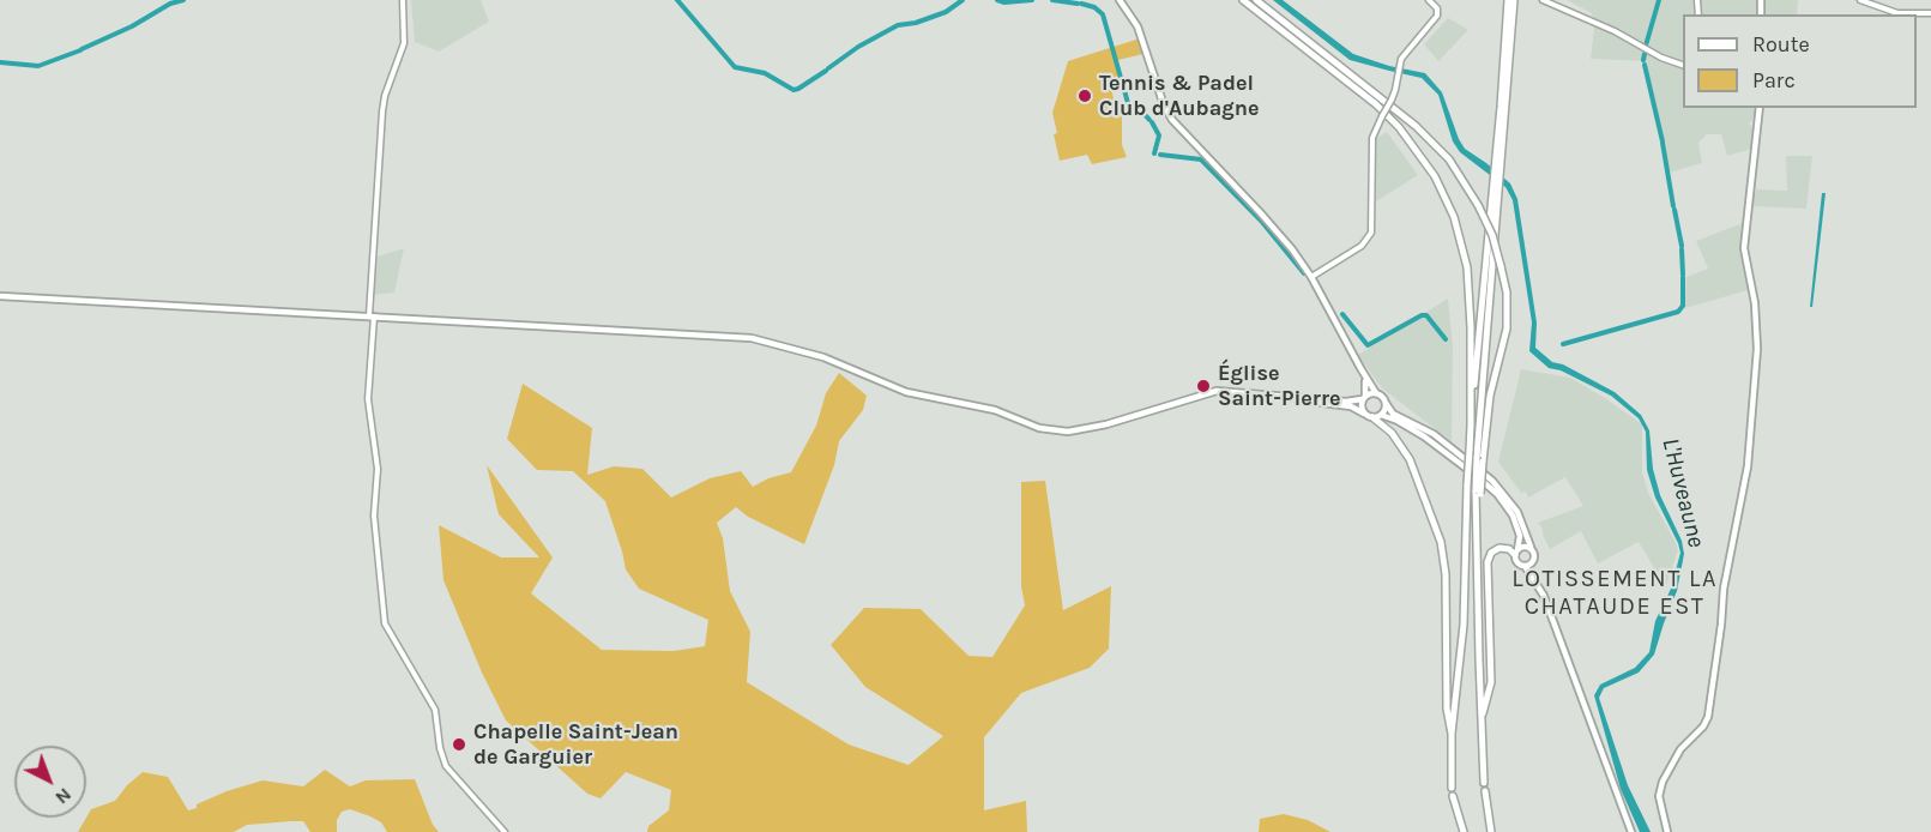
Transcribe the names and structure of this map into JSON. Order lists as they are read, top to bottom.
{
  "districts": ["LOTISSEMENT LA CHATAUDE EST"],
  "water": ["L'Huveaune"],
  "places": ["Tennis & Padel Club d'Aubagne", "Église Saint-Pierre", "Chapelle Saint-Jean de Garguier"],
  "legend": ["Route", "Parc"],
  "north": "bottom right"
}
